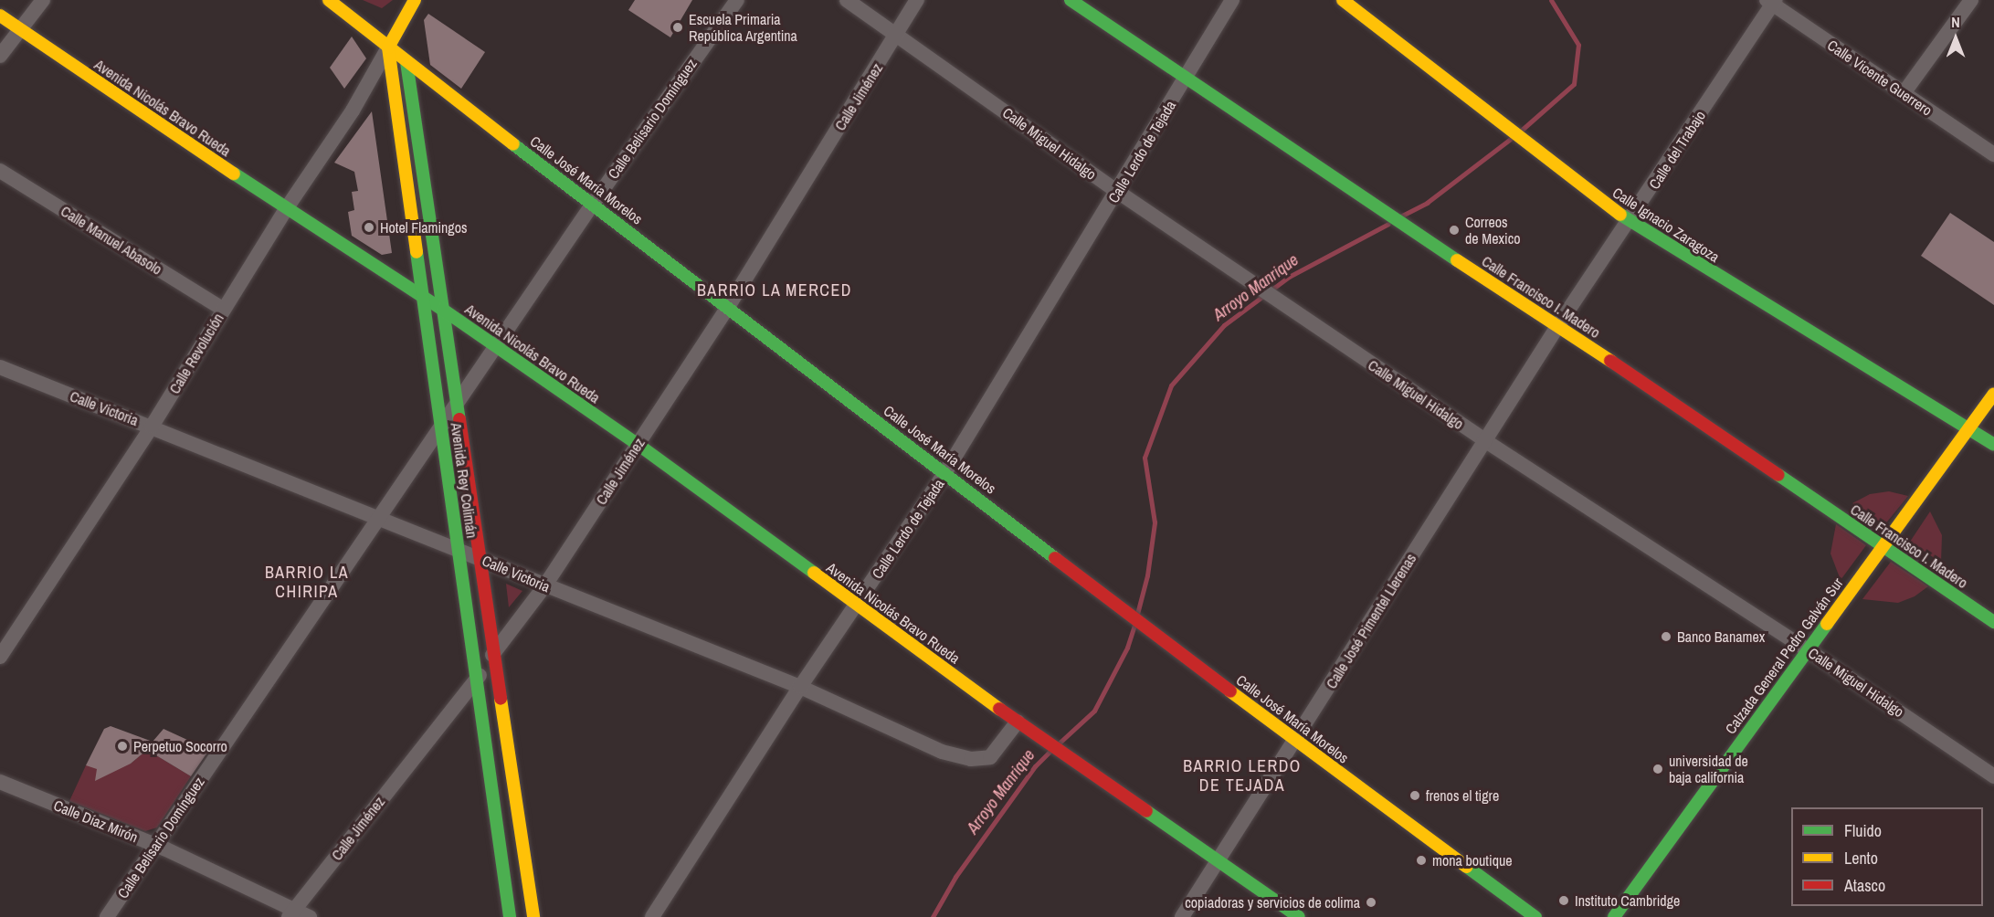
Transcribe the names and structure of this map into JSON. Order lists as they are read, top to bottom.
{
  "streets": {
    "street": [
      "Calle Vicente Guerrero",
      "Calle Jiménez",
      "Avenida Nicolás Bravo Rueda",
      "Calle Belisario Domínguez",
      "Calle Miguel Hidalgo",
      "Calle del Trabajo",
      "Calle Lerdo de Tejada",
      "Calle José María Morelos",
      "Calle Ignacio Zaragoza",
      "Calle Manuel Abasolo",
      "Calle Francisco I. Madero",
      "Calle Revolución",
      "Calle Victoria",
      "Avenida Rey Colimán",
      "Calle José Pimentel Llerenas",
      "Calzada General Pedro Galván Sur",
      "Calle Díaz Mirón"
    ]
  },
  "crossings": [
    ["Calle Vicente Guerrero", "Calle del Trabajo"],
    ["Calle Jiménez", "Avenida Nicolás Bravo Rueda"],
    ["Calle Jiménez", "Calle Miguel Hidalgo"],
    ["Calle Jiménez", "Calle José María Morelos"],
    ["Calle Jiménez", "Calle Victoria"],
    ["Calle Jiménez", "Avenida Rey Colimán"],
    ["Calle Jiménez", "Calle Díaz Mirón"],
    ["Avenida Nicolás Bravo Rueda", "Calle Belisario Domínguez"],
    ["Avenida Nicolás Bravo Rueda", "Calle Lerdo de Tejada"],
    ["Avenida Nicolás Bravo Rueda", "Calle Revolución"],
    ["Avenida Nicolás Bravo Rueda", "Calle Victoria"],
    ["Avenida Nicolás Bravo Rueda", "Avenida Rey Colimán"],
    ["Avenida Nicolás Bravo Rueda", "Calle José Pimentel Llerenas"],
    ["Calle Belisario Domínguez", "Calle José María Morelos"],
    ["Calle Belisario Domínguez", "Calle Victoria"],
    ["Calle Belisario Domínguez", "Avenida Rey Colimán"],
    ["Calle Belisario Domínguez", "Calle Díaz Mirón"],
    ["Calle Miguel Hidalgo", "Calle Lerdo de Tejada"],
    ["Calle Miguel Hidalgo", "Calle José Pimentel Llerenas"],
    ["Calle Miguel Hidalgo", "Calzada General Pedro Galván Sur"],
    ["Calle del Trabajo", "Calle Ignacio Zaragoza"],
    ["Calle del Trabajo", "Calle Francisco I. Madero"],
    ["Calle del Trabajo", "Calle José Pimentel Llerenas"],
    ["Calle Lerdo de Tejada", "Calle José María Morelos"],
    ["Calle Lerdo de Tejada", "Calle Francisco I. Madero"],
    ["Calle Lerdo de Tejada", "Calle Victoria"],
    ["Calle José María Morelos", "Calle Revolución"],
    ["Calle José María Morelos", "Avenida Rey Colimán"],
    ["Calle José María Morelos", "Calle José Pimentel Llerenas"],
    ["Calle Ignacio Zaragoza", "Calzada General Pedro Galván Sur"],
    ["Calle Manuel Abasolo", "Calle Revolución"],
    ["Calle Francisco I. Madero", "Calle José Pimentel Llerenas"],
    ["Calle Francisco I. Madero", "Calzada General Pedro Galván Sur"],
    ["Calle Revolución", "Calle Victoria"],
    ["Calle Revolución", "Avenida Rey Colimán"],
    ["Calle Victoria", "Avenida Rey Colimán"]
  ],
  "districts": ["BARRIO LA MERCED", "BARRIO LA CHIRIPA", "BARRIO LERDO DE TEJADA"],
  "water": ["Arroyo Manrique"],
  "places": [
    "Escuela Primaria República Argentina",
    "Hotel Flamingos",
    "Correos de Mexico",
    "Banco Banamex",
    "Perpetuo Socorro",
    "universidad de baja california",
    "frenos el tigre",
    "mona boutique",
    "Instituto Cambridge",
    "copiadoras y servicios de colima"
  ],
  "legend": ["Fluido", "Lento", "Atasco"],
  "north": "top"
}
